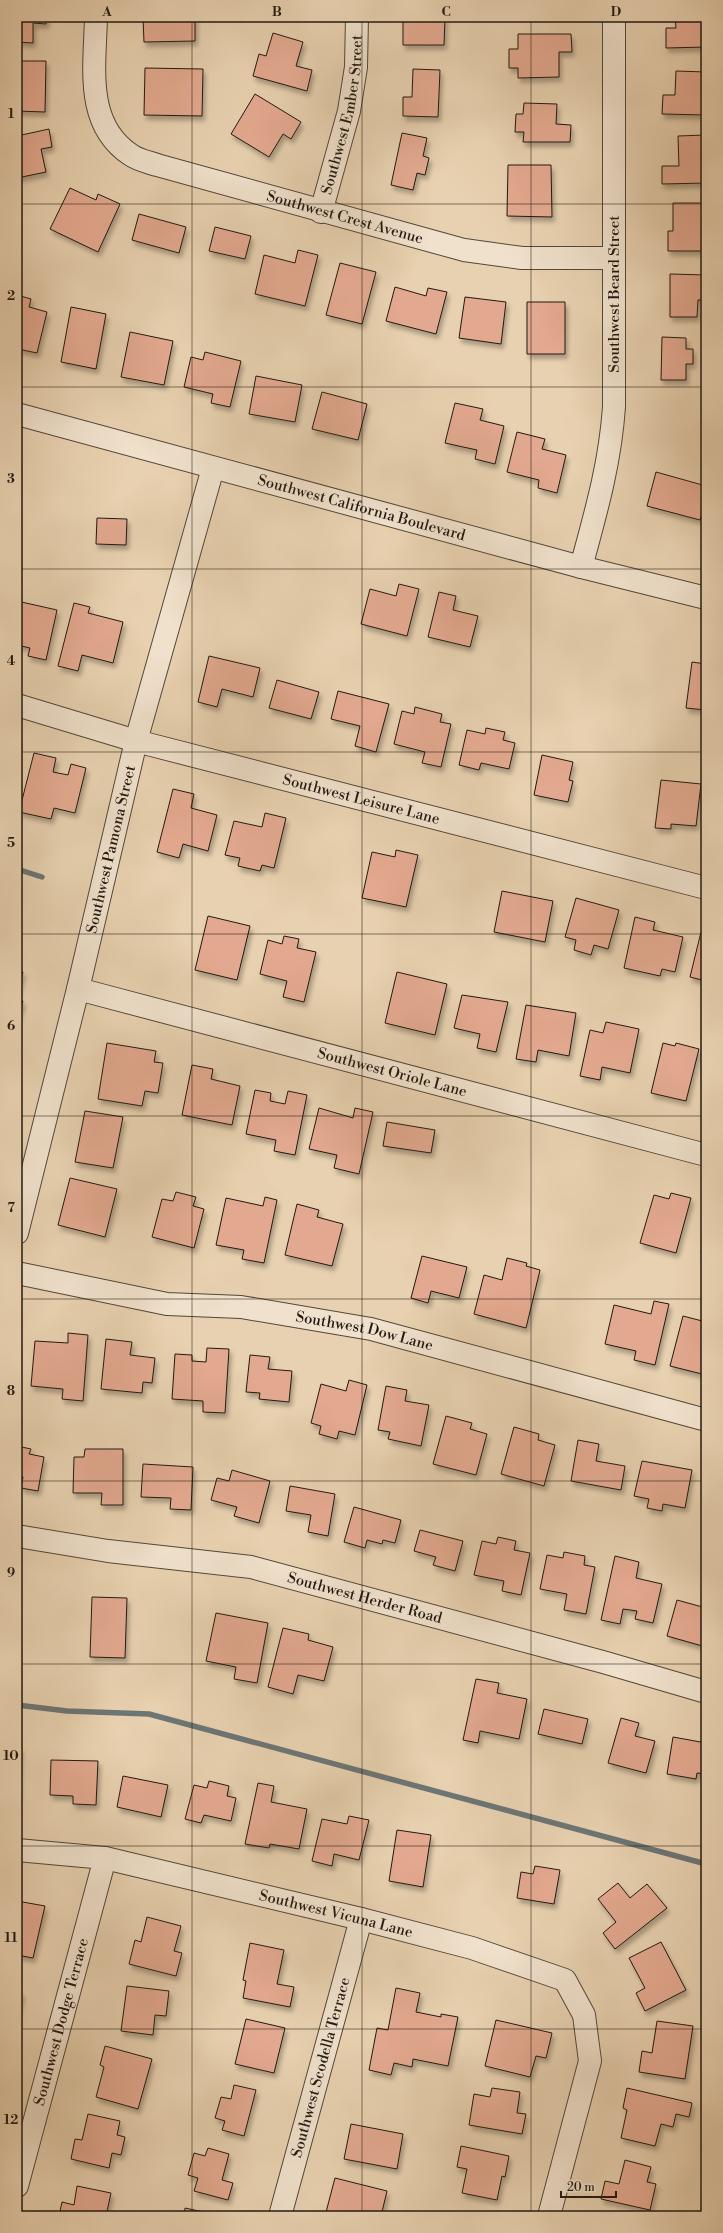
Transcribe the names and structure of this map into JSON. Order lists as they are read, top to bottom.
{
  "streets": {
    "street": [
      "Southwest Ember Street",
      "Southwest Crest Avenue",
      "Southwest Beard Street",
      "Southwest California Boulevard",
      "Southwest Leisure Lane",
      "Southwest Pamona Street",
      "Southwest Oriole Lane",
      "Southwest Dow Lane",
      "Southwest Herder Road",
      "Southwest Vicuna Lane",
      "Southwest Dodge Terrace",
      "Southwest Scodella Terrace"
    ]
  },
  "crossings": [
    ["Southwest Ember Street", "Southwest Crest Avenue"],
    ["Southwest Crest Avenue", "Southwest Beard Street"],
    ["Southwest Beard Street", "Southwest California Boulevard"],
    ["Southwest California Boulevard", "Southwest Pamona Street"],
    ["Southwest Leisure Lane", "Southwest Pamona Street"],
    ["Southwest Pamona Street", "Southwest Oriole Lane"],
    ["Southwest Vicuna Lane", "Southwest Dodge Terrace"],
    ["Southwest Vicuna Lane", "Southwest Scodella Terrace"]
  ],
  "scale_bar": "20 m",
  "grid": {
    "columns": [
      "A",
      "B",
      "C",
      "D"
    ],
    "rows": [
      "1",
      "2",
      "3",
      "4",
      "5",
      "6",
      "7",
      "8",
      "9",
      "10",
      "11",
      "12"
    ]
  }
}
